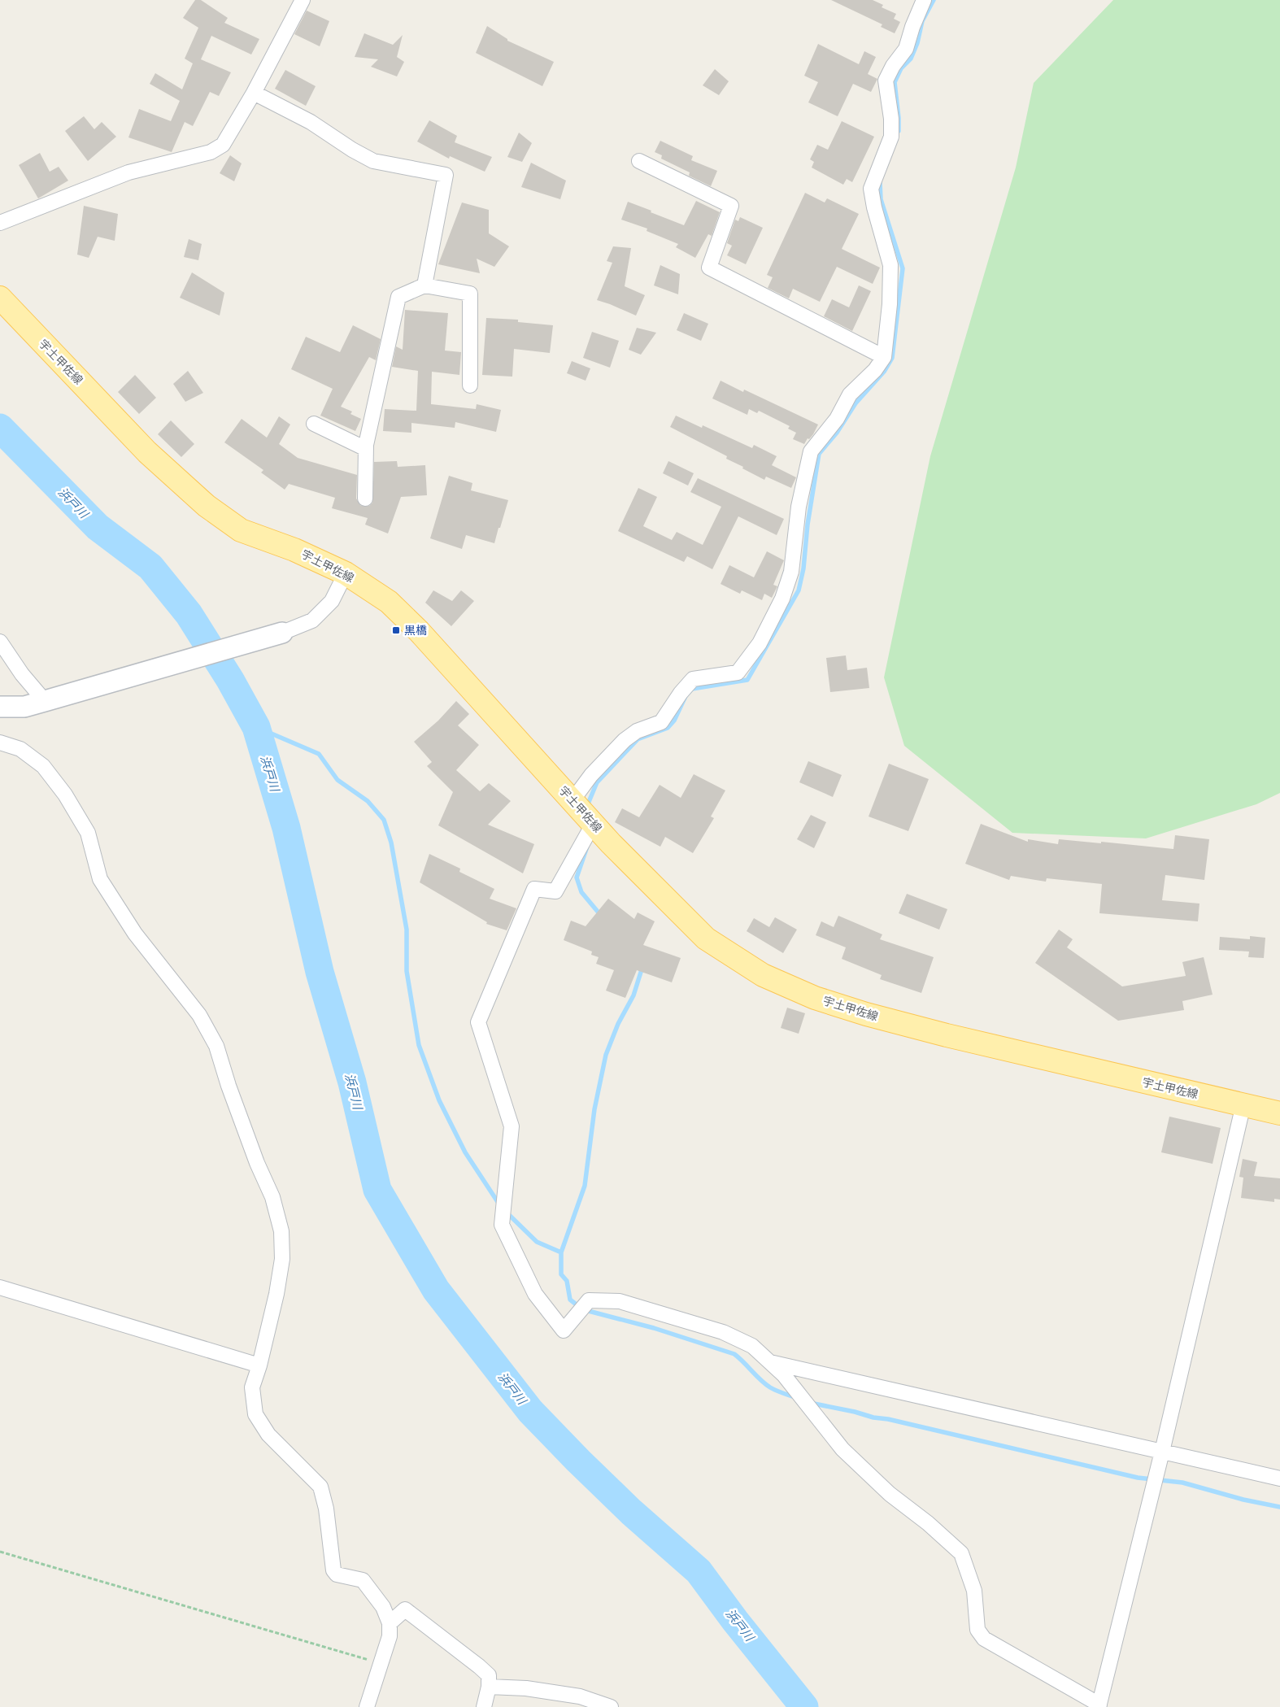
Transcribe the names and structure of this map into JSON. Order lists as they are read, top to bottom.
{
  "streets": {
    "main road": ["宇土甲佐線"]
  },
  "water": ["浜戸川"],
  "places": {
    "transit": ["黒橋"]
  }
}
